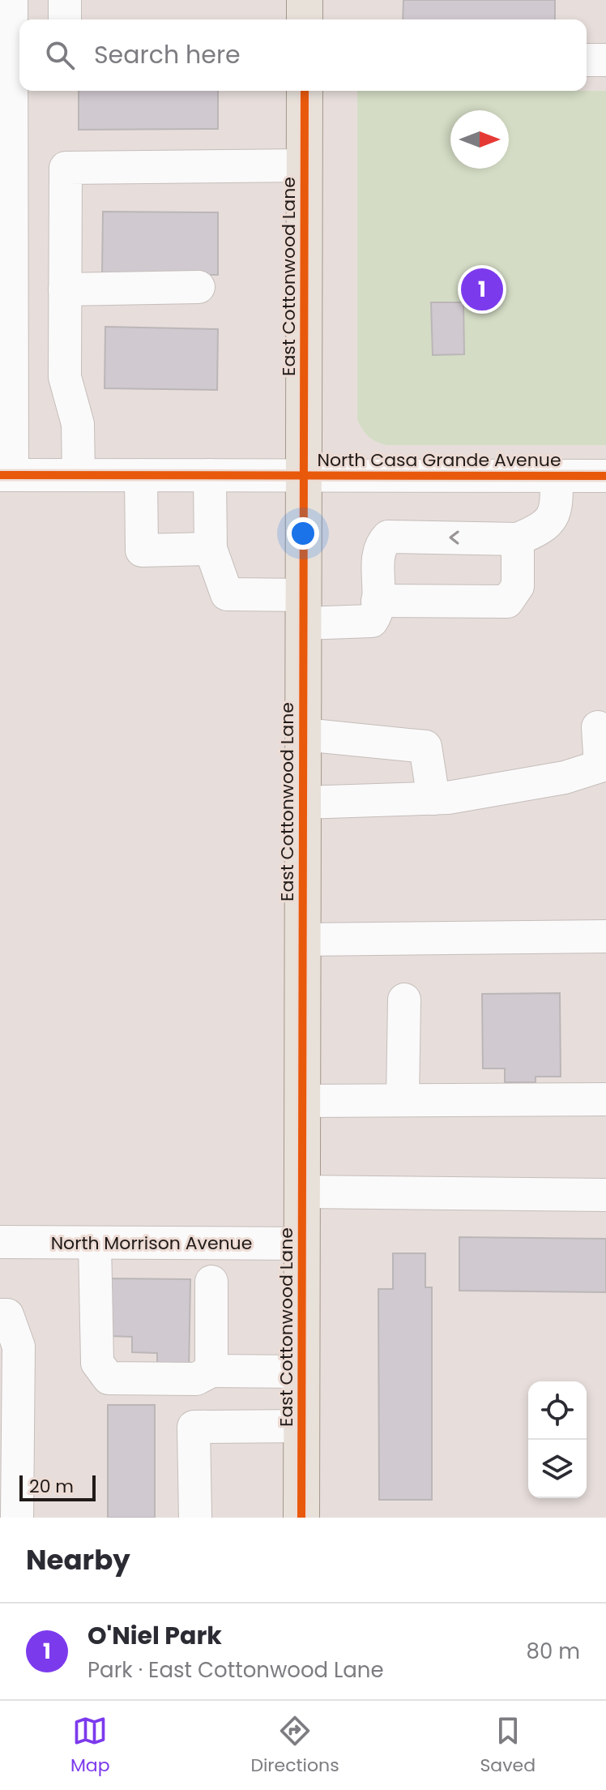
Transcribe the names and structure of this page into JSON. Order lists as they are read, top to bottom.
{
  "streets": {
    "main road": ["East Cottonwood Lane"],
    "street": ["North Casa Grande Avenue", "North Morrison Avenue"]
  },
  "crossings": [
    ["East Cottonwood Lane", "North Casa Grande Avenue"],
    ["East Cottonwood Lane", "North Morrison Avenue"]
  ],
  "scale_bar": "20 m",
  "north": "right",
  "page": {
    "search": "Search here",
    "pins": "1",
    "scale": "20 m",
    "heading": "Nearby",
    "list": [
      {
        "mark": "1",
        "name": "O'Niel Park",
        "note": "Park · East Cottonwood Lane",
        "value": "80 m"
      }
    ],
    "nav": ["Map", "Directions", "Saved"]
  }
}
